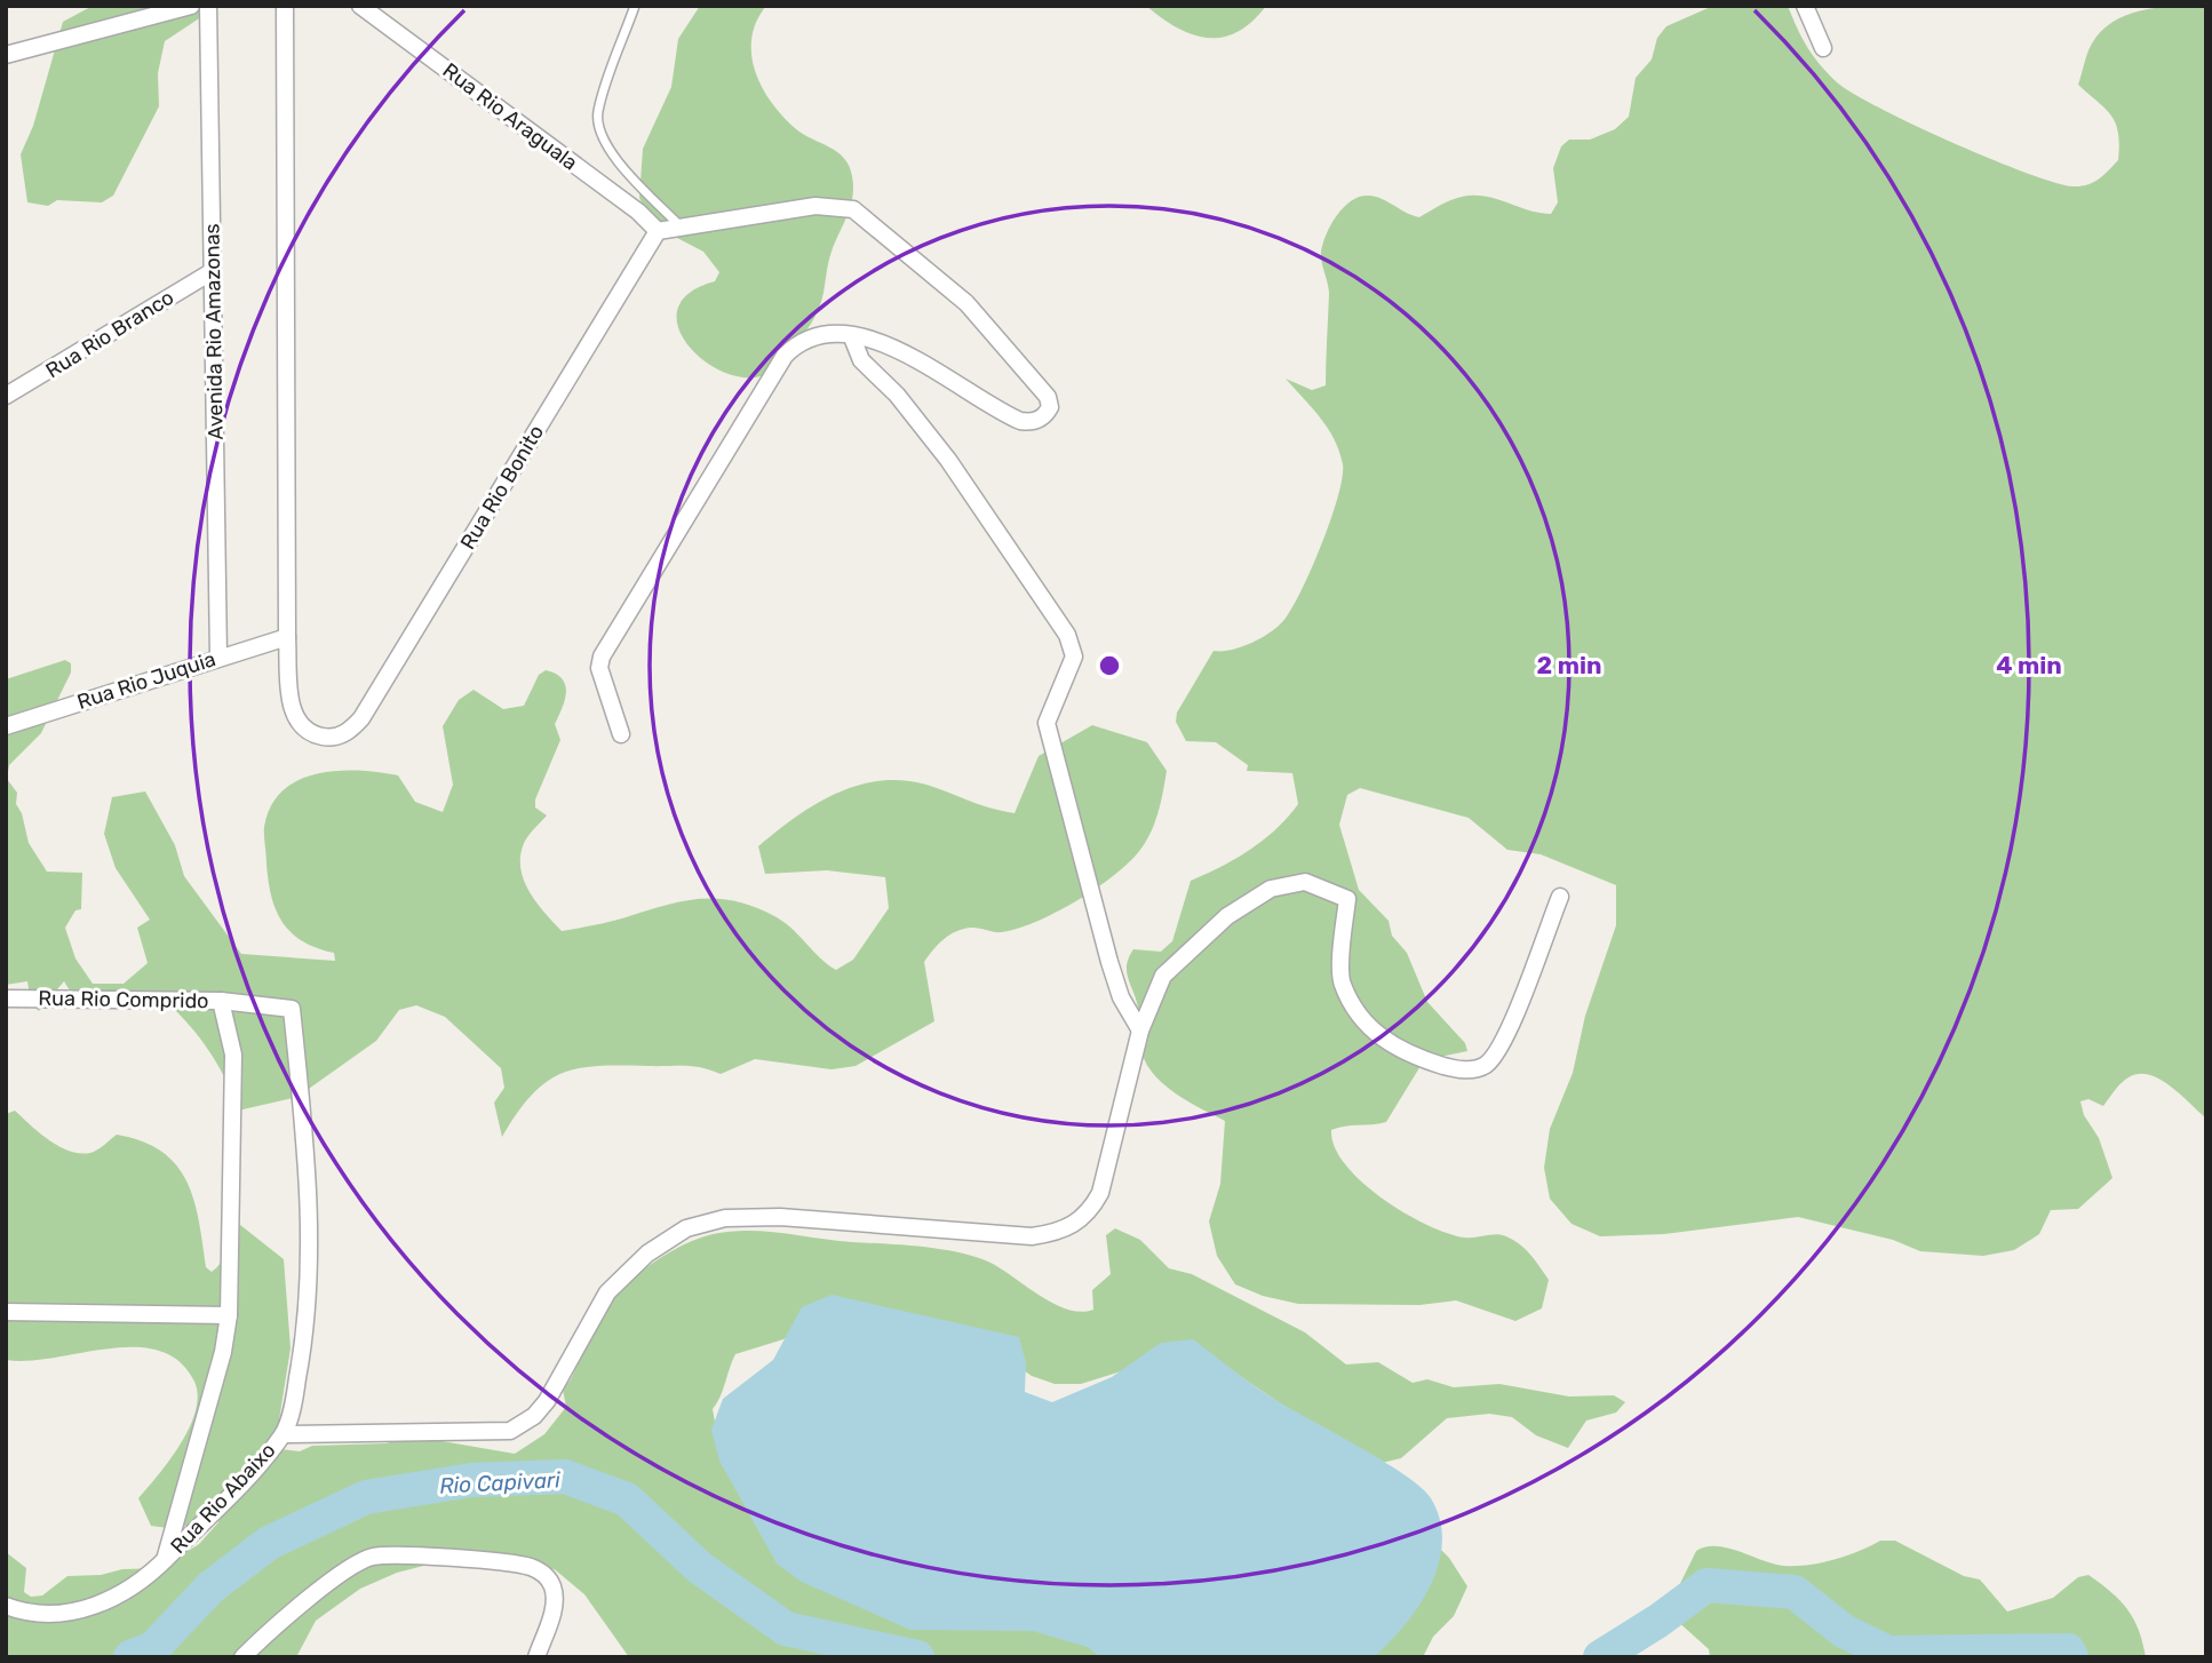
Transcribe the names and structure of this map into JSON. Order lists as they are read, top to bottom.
{
  "streets": {
    "street": [
      "Rua Rio Araguala",
      "Avenida Rio Amazonas",
      "Rua Rio Branco",
      "Rua Rio Bonito",
      "Rua Rio Juquia",
      "Rua Rio Comprido",
      "Rua Rio Abaixo"
    ]
  },
  "crossings": [
    ["Rua Rio Araguala", "Rua Rio Bonito"],
    ["Avenida Rio Amazonas", "Rua Rio Branco"],
    ["Avenida Rio Amazonas", "Rua Rio Juquia"],
    ["Rua Rio Bonito", "Rua Rio Juquia"],
    ["Rua Rio Comprido", "Rua Rio Abaixo"]
  ],
  "water": ["Rio Capivari"],
  "rings": ["2 min", "4 min"]
}
